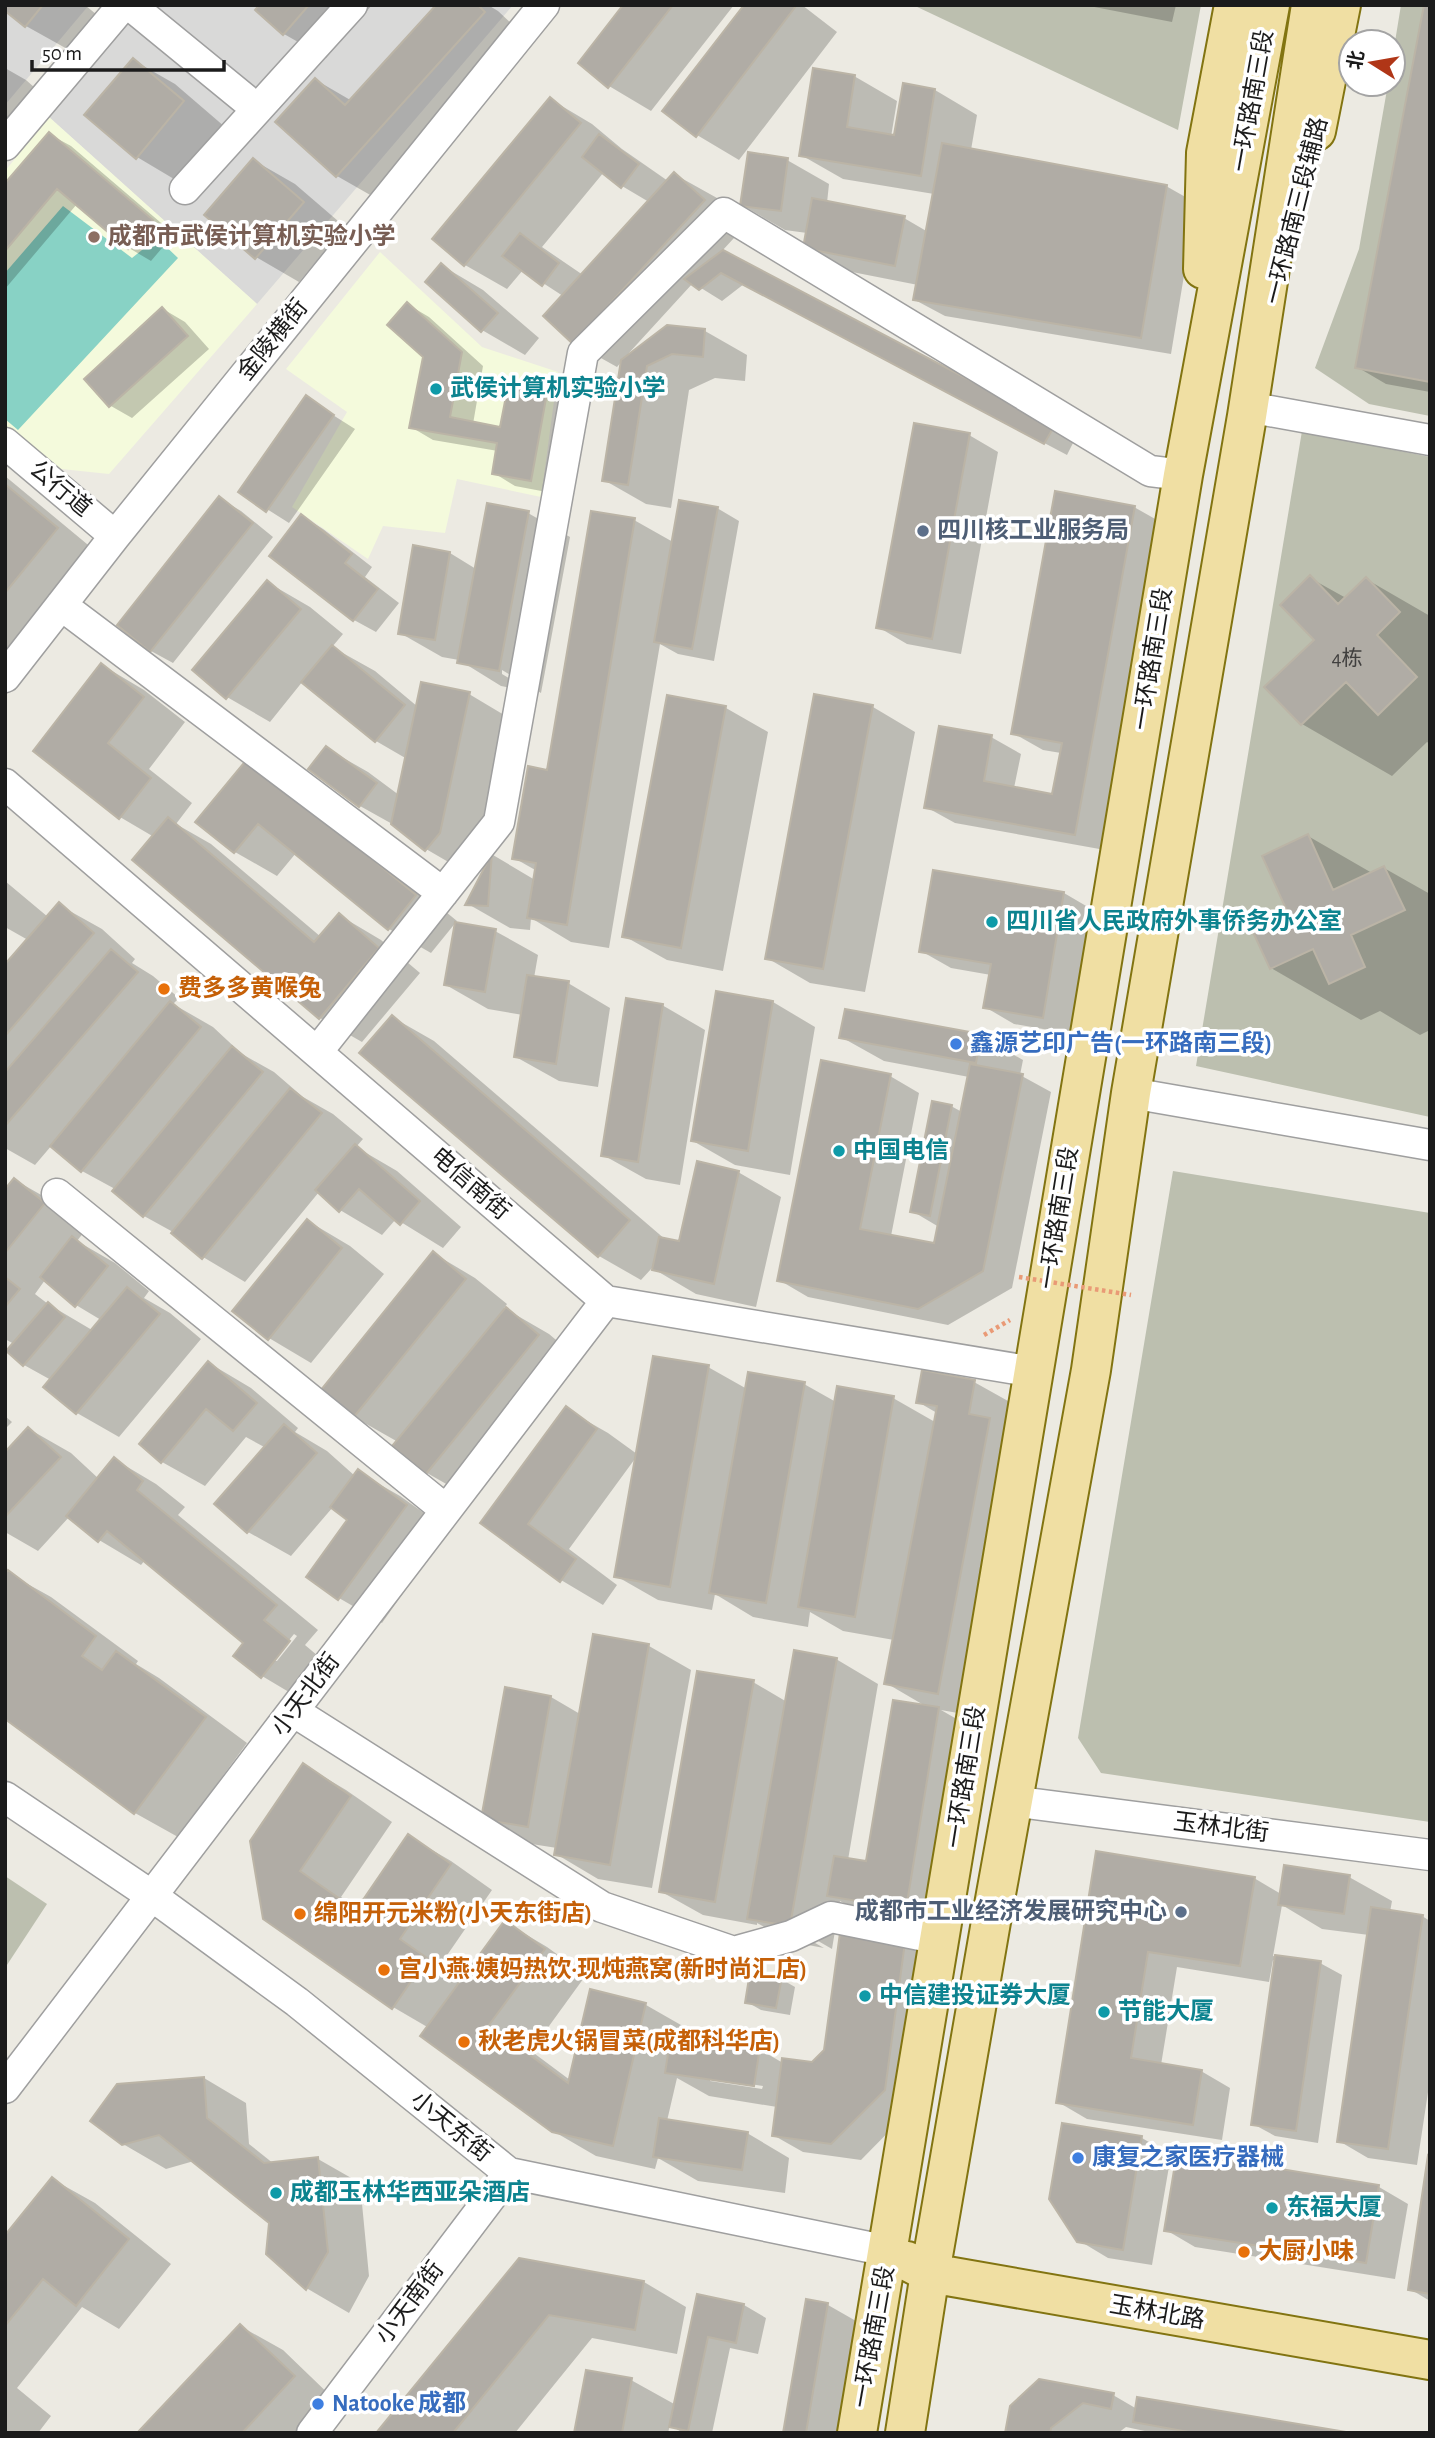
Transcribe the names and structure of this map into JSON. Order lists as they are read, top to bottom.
{
  "streets": {
    "main road": ["一环路南三段", "一环路南三段辅路", "玉林北路"],
    "street": [
      "金陵横街",
      "公行道",
      "电信南街",
      "小天北街",
      "玉林北街",
      "小天东街",
      "小天南街"
    ]
  },
  "crossings": [
    ["一环路南三段", "一环路南三段辅路"],
    ["一环路南三段", "玉林北街"],
    ["一环路南三段", "小天东街"],
    ["一环路南三段", "玉林北路"],
    ["金陵横街", "公行道"],
    ["电信南街", "小天北街"],
    ["小天北街", "小天东街"],
    ["小天东街", "小天南街"],
    ["小天东街", "玉林北路"]
  ],
  "places": [
    "成都市武侯计算机实验小学",
    "武侯计算机实验小学",
    "四川核工业服务局",
    "四川省人民政府外事侨务办公室",
    "费多多黄喉兔",
    "鑫源艺印广告(一环路南三段)",
    "中国电信",
    "成都市工业经济发展研究中心",
    "绵阳开元米粉(小天东街店)",
    "宫小燕·姨妈热饮·现炖燕窝(新时尚汇店)",
    "中信建投证券大厦",
    "节能大厦",
    "秋老虎火锅冒菜(成都科华店)",
    "康复之家医疗器械",
    "成都玉林华西亚朵酒店",
    "东福大厦",
    "大厨小味",
    "Natooke 成都"
  ],
  "house_numbers": ["4栋"],
  "scale_bar": "50 m",
  "north": "left"
}
